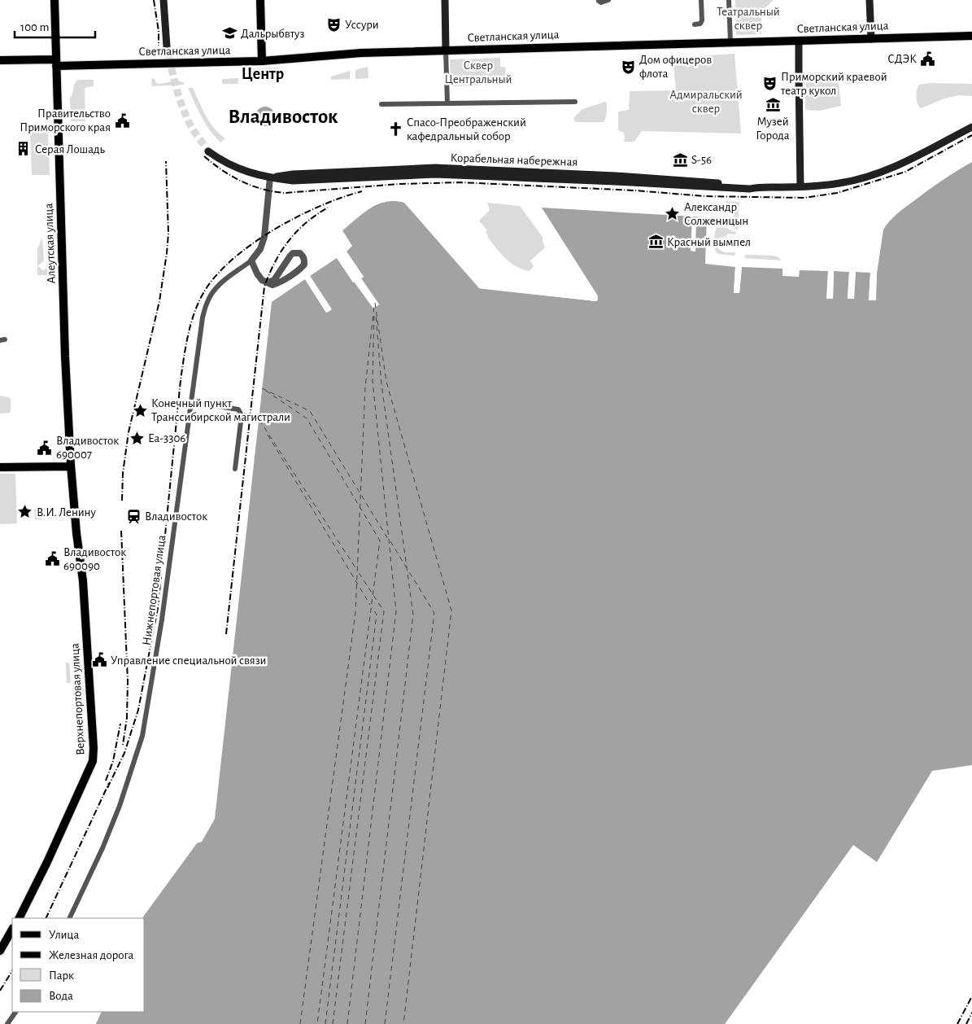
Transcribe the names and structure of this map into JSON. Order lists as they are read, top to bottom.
{
  "streets": {
    "main road": [
      "Светланская улица",
      "Корабельная набережная",
      "Алеутская улица",
      "Верхнепортовая улица"
    ],
    "street": ["Нижнепортовая улица"]
  },
  "crossings": [
    ["Светланская улица", "Алеутская улица"],
    ["Корабельная набережная", "Нижнепортовая улица"],
    ["Алеутская улица", "Верхнепортовая улица"]
  ],
  "districts": ["Центр", "Владивосток"],
  "parks": ["Театральный сквер", "Сквер Центральный", "Адмиральский сквер"],
  "places": {
    "theatre": ["Уссури", "Дом офицеров флота", "Приморский краевой театр кукол"],
    "school or university": ["Дальрыбвтуз"],
    "public building": [
      "СДЭК",
      "Правительство Приморского края",
      "Владивосток 690007",
      "Владивосток 690090",
      "Управление специальной связи"
    ],
    "museum": ["Музей Города", "S-56", "Красный вымпел"],
    "church": ["Спасо-Преображенский кафедральный собор"],
    "building": ["Серая Лошадь"],
    "place": [
      "Александр Солженицын",
      "Конечный пункт Транссибирской магистрали",
      "Еа-3306",
      "В.И. Ленину"
    ],
    "station": ["Владивосток"]
  },
  "legend": [
    "Улица",
    "Железная дорога",
    "Парк",
    "Вода"
  ],
  "scale_bar": "100 m"
}
